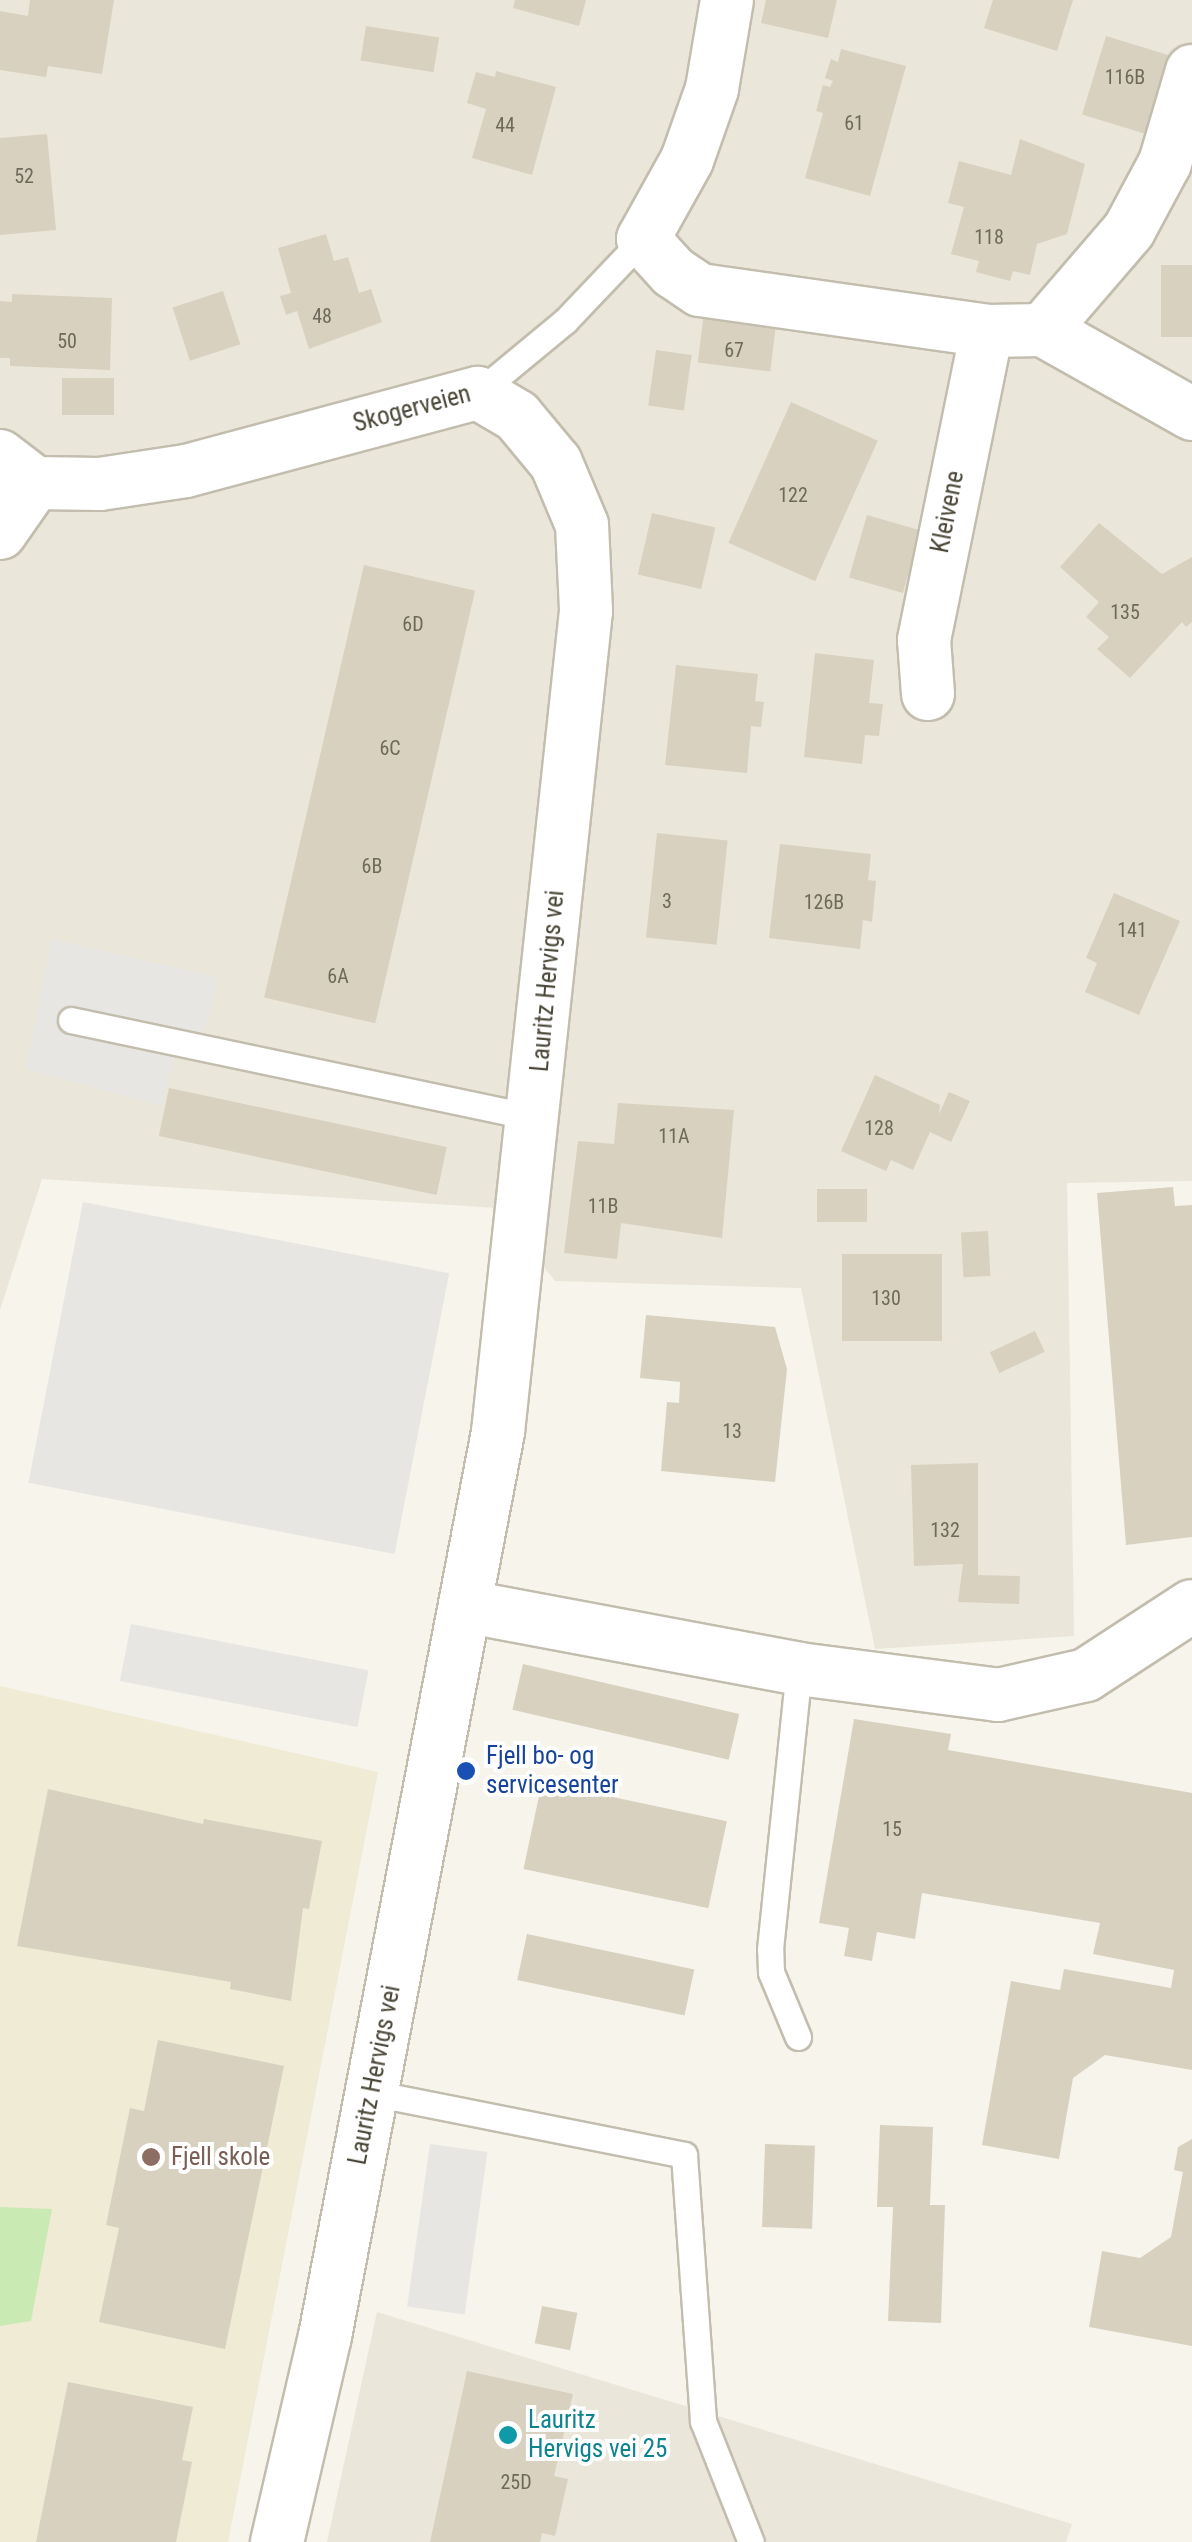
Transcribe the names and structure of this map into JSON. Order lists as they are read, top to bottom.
{
  "streets": {
    "street": ["Skogerveien", "Kleivene", "Lauritz Hervigs vei"]
  },
  "crossings": [
    ["Skogerveien", "Lauritz Hervigs vei"]
  ],
  "places": ["Fjell bo- og servicesenter", "Fjell skole", "Lauritz Hervigs vei 25"],
  "house_numbers": [
    "116B",
    "61",
    "44",
    "52",
    "118",
    "48",
    "50",
    "67",
    "122",
    "135",
    "6D",
    "6C",
    "6B",
    "3",
    "126B",
    "141",
    "6A",
    "128",
    "11A",
    "11B",
    "130",
    "13",
    "132",
    "15",
    "25D"
  ]
}
